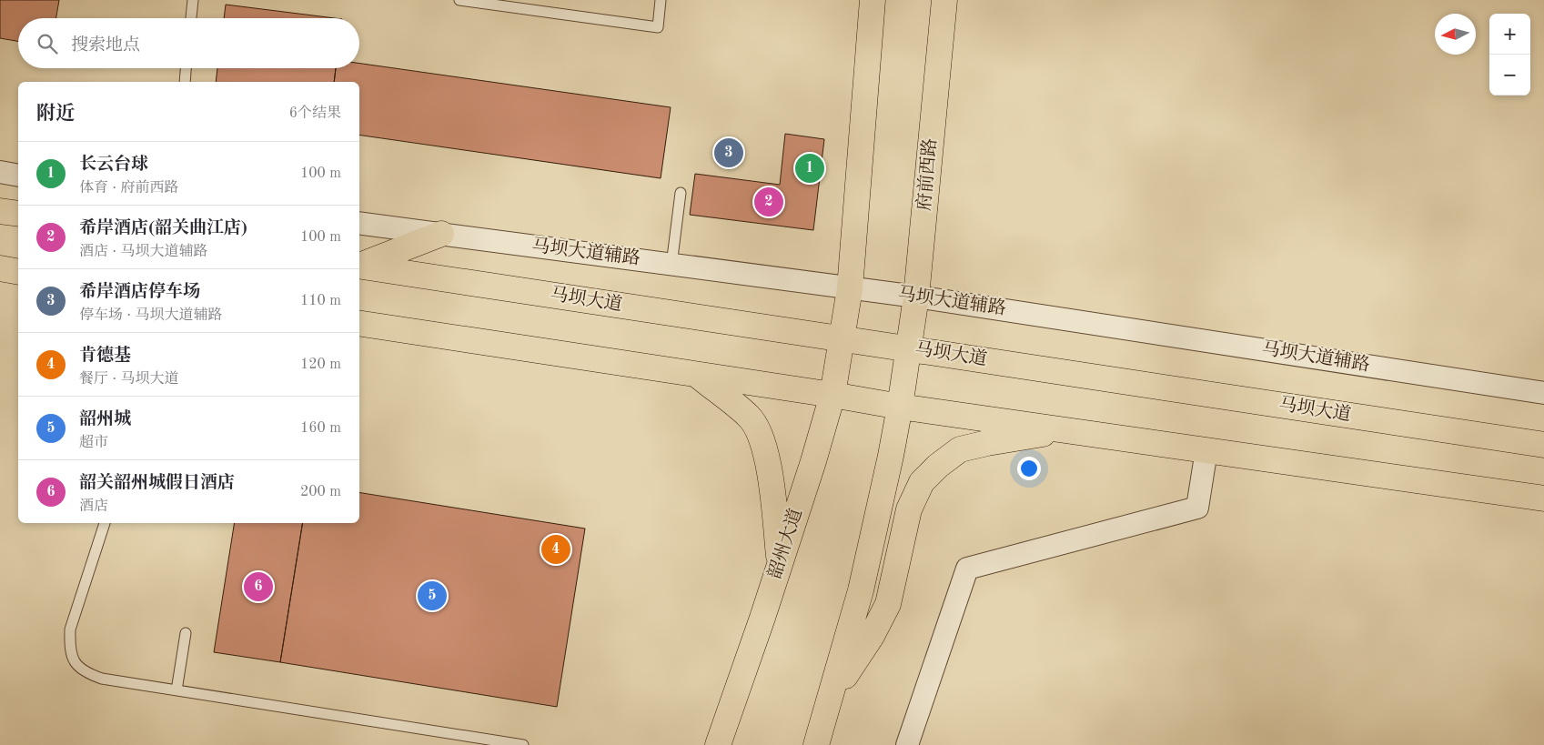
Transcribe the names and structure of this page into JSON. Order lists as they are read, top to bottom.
{
  "streets": {
    "main road": ["府前西路", "马坝大道", "韶州大道"],
    "street": ["马坝大道辅路"]
  },
  "crossings": [
    ["府前西路", "马坝大道辅路"],
    ["府前西路", "马坝大道"],
    ["马坝大道", "韶州大道"]
  ],
  "north": "left",
  "page": {
    "map_buttons": ["+", "−"],
    "search": "搜索地点",
    "heading": ["附近", "6个结果"],
    "pins": [
      "3",
      "1",
      "2",
      "4",
      "6",
      "5"
    ],
    "list": [
      {
        "mark": "1",
        "name": "长云台球",
        "note": "体育 · 府前西路",
        "value": "100 m"
      },
      {
        "mark": "2",
        "name": "希岸酒店(韶关曲江店)",
        "note": "酒店 · 马坝大道辅路",
        "value": "100 m"
      },
      {
        "mark": "3",
        "name": "希岸酒店停车场",
        "note": "停车场 · 马坝大道辅路",
        "value": "110 m"
      },
      {
        "mark": "4",
        "name": "肯德基",
        "note": "餐厅 · 马坝大道",
        "value": "120 m"
      },
      {
        "mark": "5",
        "name": "韶州城",
        "note": "超市",
        "value": "160 m"
      },
      {
        "mark": "6",
        "name": "韶关韶州城假日酒店",
        "note": "酒店",
        "value": "200 m"
      }
    ]
  }
}
